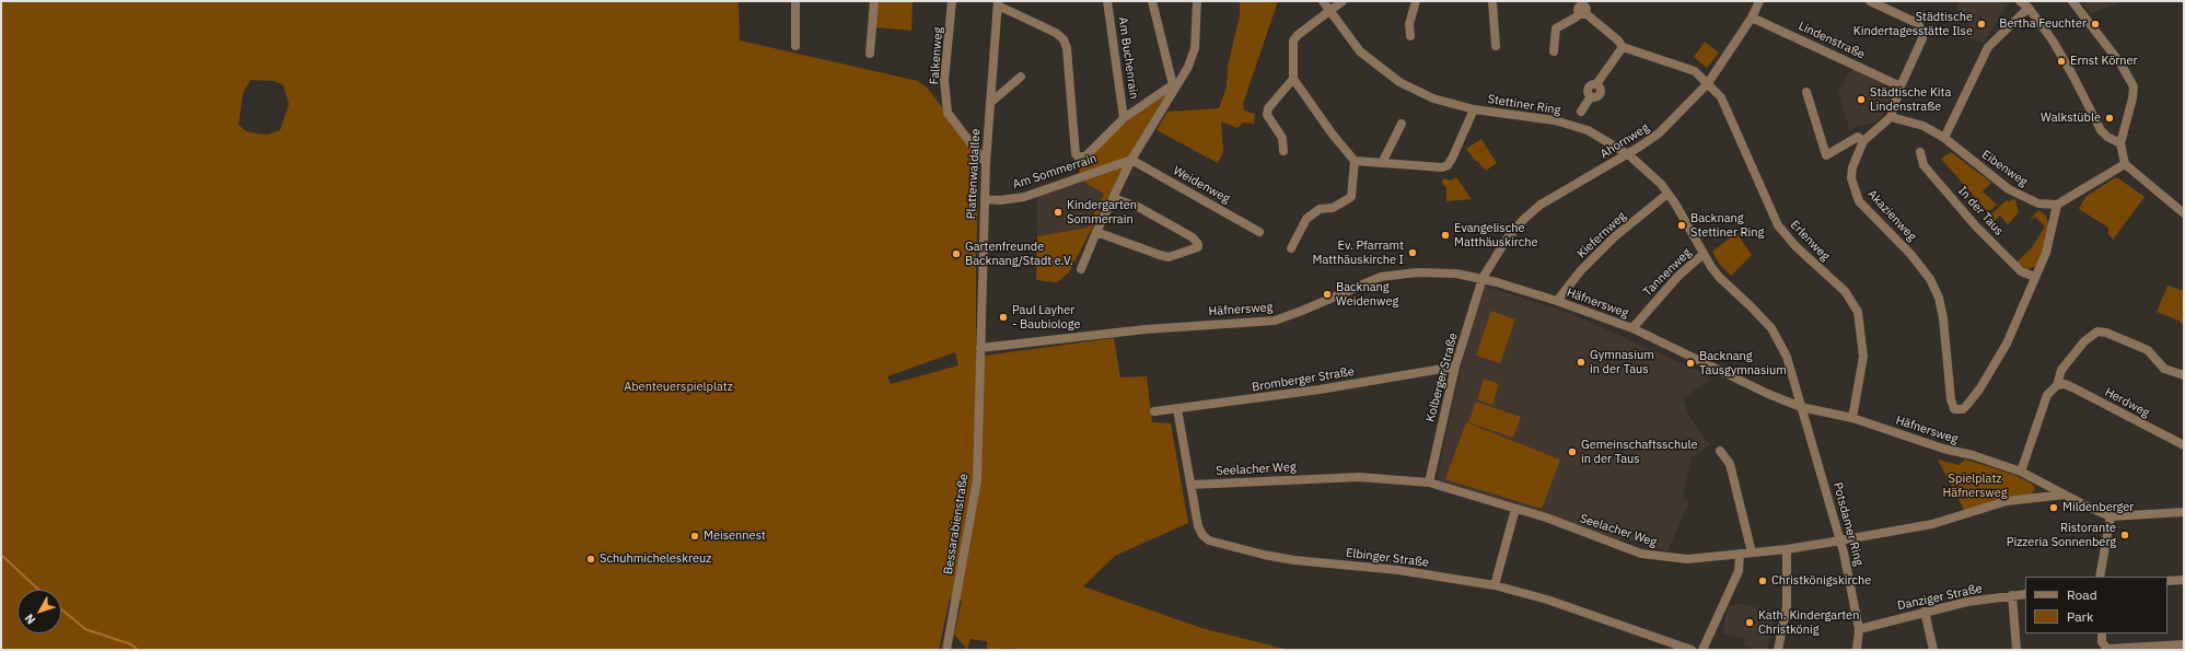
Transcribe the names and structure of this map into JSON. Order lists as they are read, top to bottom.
{
  "streets": {
    "street": [
      "Lindenstraße",
      "Falkenweg",
      "Am Buchenrain",
      "Stettiner Ring",
      "Ahornweg",
      "Eibenweg",
      "Am Sommerrain",
      "Plattenwaldallee",
      "Weidenweg",
      "In der Taus",
      "Akazienweg",
      "Kiefernweg",
      "Erlenweg",
      "Tannenweg",
      "Häfnersweg",
      "Kolberger Straße",
      "Bromberger Straße",
      "Herdweg",
      "Seelacher Weg",
      "Bessarabienstraße",
      "Potsdamer Ring",
      "Elbinger Straße",
      "Danziger Straße"
    ]
  },
  "crossings": [
    ["Lindenstraße", "Ahornweg"],
    ["Falkenweg", "Plattenwaldallee"],
    ["Am Buchenrain", "Am Sommerrain"],
    ["Stettiner Ring", "Ahornweg"],
    ["Stettiner Ring", "Kiefernweg"],
    ["Stettiner Ring", "Tannenweg"],
    ["Stettiner Ring", "Häfnersweg"],
    ["Stettiner Ring", "Potsdamer Ring"],
    ["Ahornweg", "Erlenweg"],
    ["Ahornweg", "Häfnersweg"],
    ["Ahornweg", "Kolberger Straße"],
    ["Am Sommerrain", "Plattenwaldallee"],
    ["Am Sommerrain", "Weidenweg"],
    ["Plattenwaldallee", "Häfnersweg"],
    ["Plattenwaldallee", "Bessarabienstraße"],
    ["In der Taus", "Akazienweg"],
    ["Kiefernweg", "Häfnersweg"],
    ["Erlenweg", "Häfnersweg"],
    ["Tannenweg", "Häfnersweg"],
    ["Häfnersweg", "Kolberger Straße"],
    ["Häfnersweg", "Seelacher Weg"],
    ["Häfnersweg", "Bessarabienstraße"],
    ["Häfnersweg", "Potsdamer Ring"],
    ["Kolberger Straße", "Bromberger Straße"],
    ["Kolberger Straße", "Seelacher Weg"],
    ["Bromberger Straße", "Elbinger Straße"],
    ["Seelacher Weg", "Potsdamer Ring"],
    ["Seelacher Weg", "Elbinger Straße"],
    ["Potsdamer Ring", "Danziger Straße"]
  ],
  "parks": ["Abenteuerspielplatz", "Spielplatz Häfnersweg"],
  "places": [
    "Städtische Kindertagesstätte Ilse",
    "Bertha Feuchter",
    "Ernst Körner",
    "Städtische Kita Lindenstraße",
    "Walkstüble",
    "Kindergarten Sommerrain",
    "Backnang Stettiner Ring",
    "Evangelische Matthäuskirche",
    "Ev. Pfarramt Matthäuskirche I",
    "Gartenfreunde Backnang/Stadt e.V.",
    "Backnang Weidenweg",
    "Paul Layher - Baubiologe",
    "Gymnasium in der Taus",
    "Backnang Tausgymnasium",
    "Gemeinschaftsschule in der Taus",
    "Mildenberger",
    "Ristorante Pizzeria Sonnenberg",
    "Meisennest",
    "Schuhmicheleskreuz",
    "Christkönigskirche",
    "Kath. Kindergarten Christkönig"
  ],
  "legend": ["Road", "Park"],
  "north": "bottom left"
}
